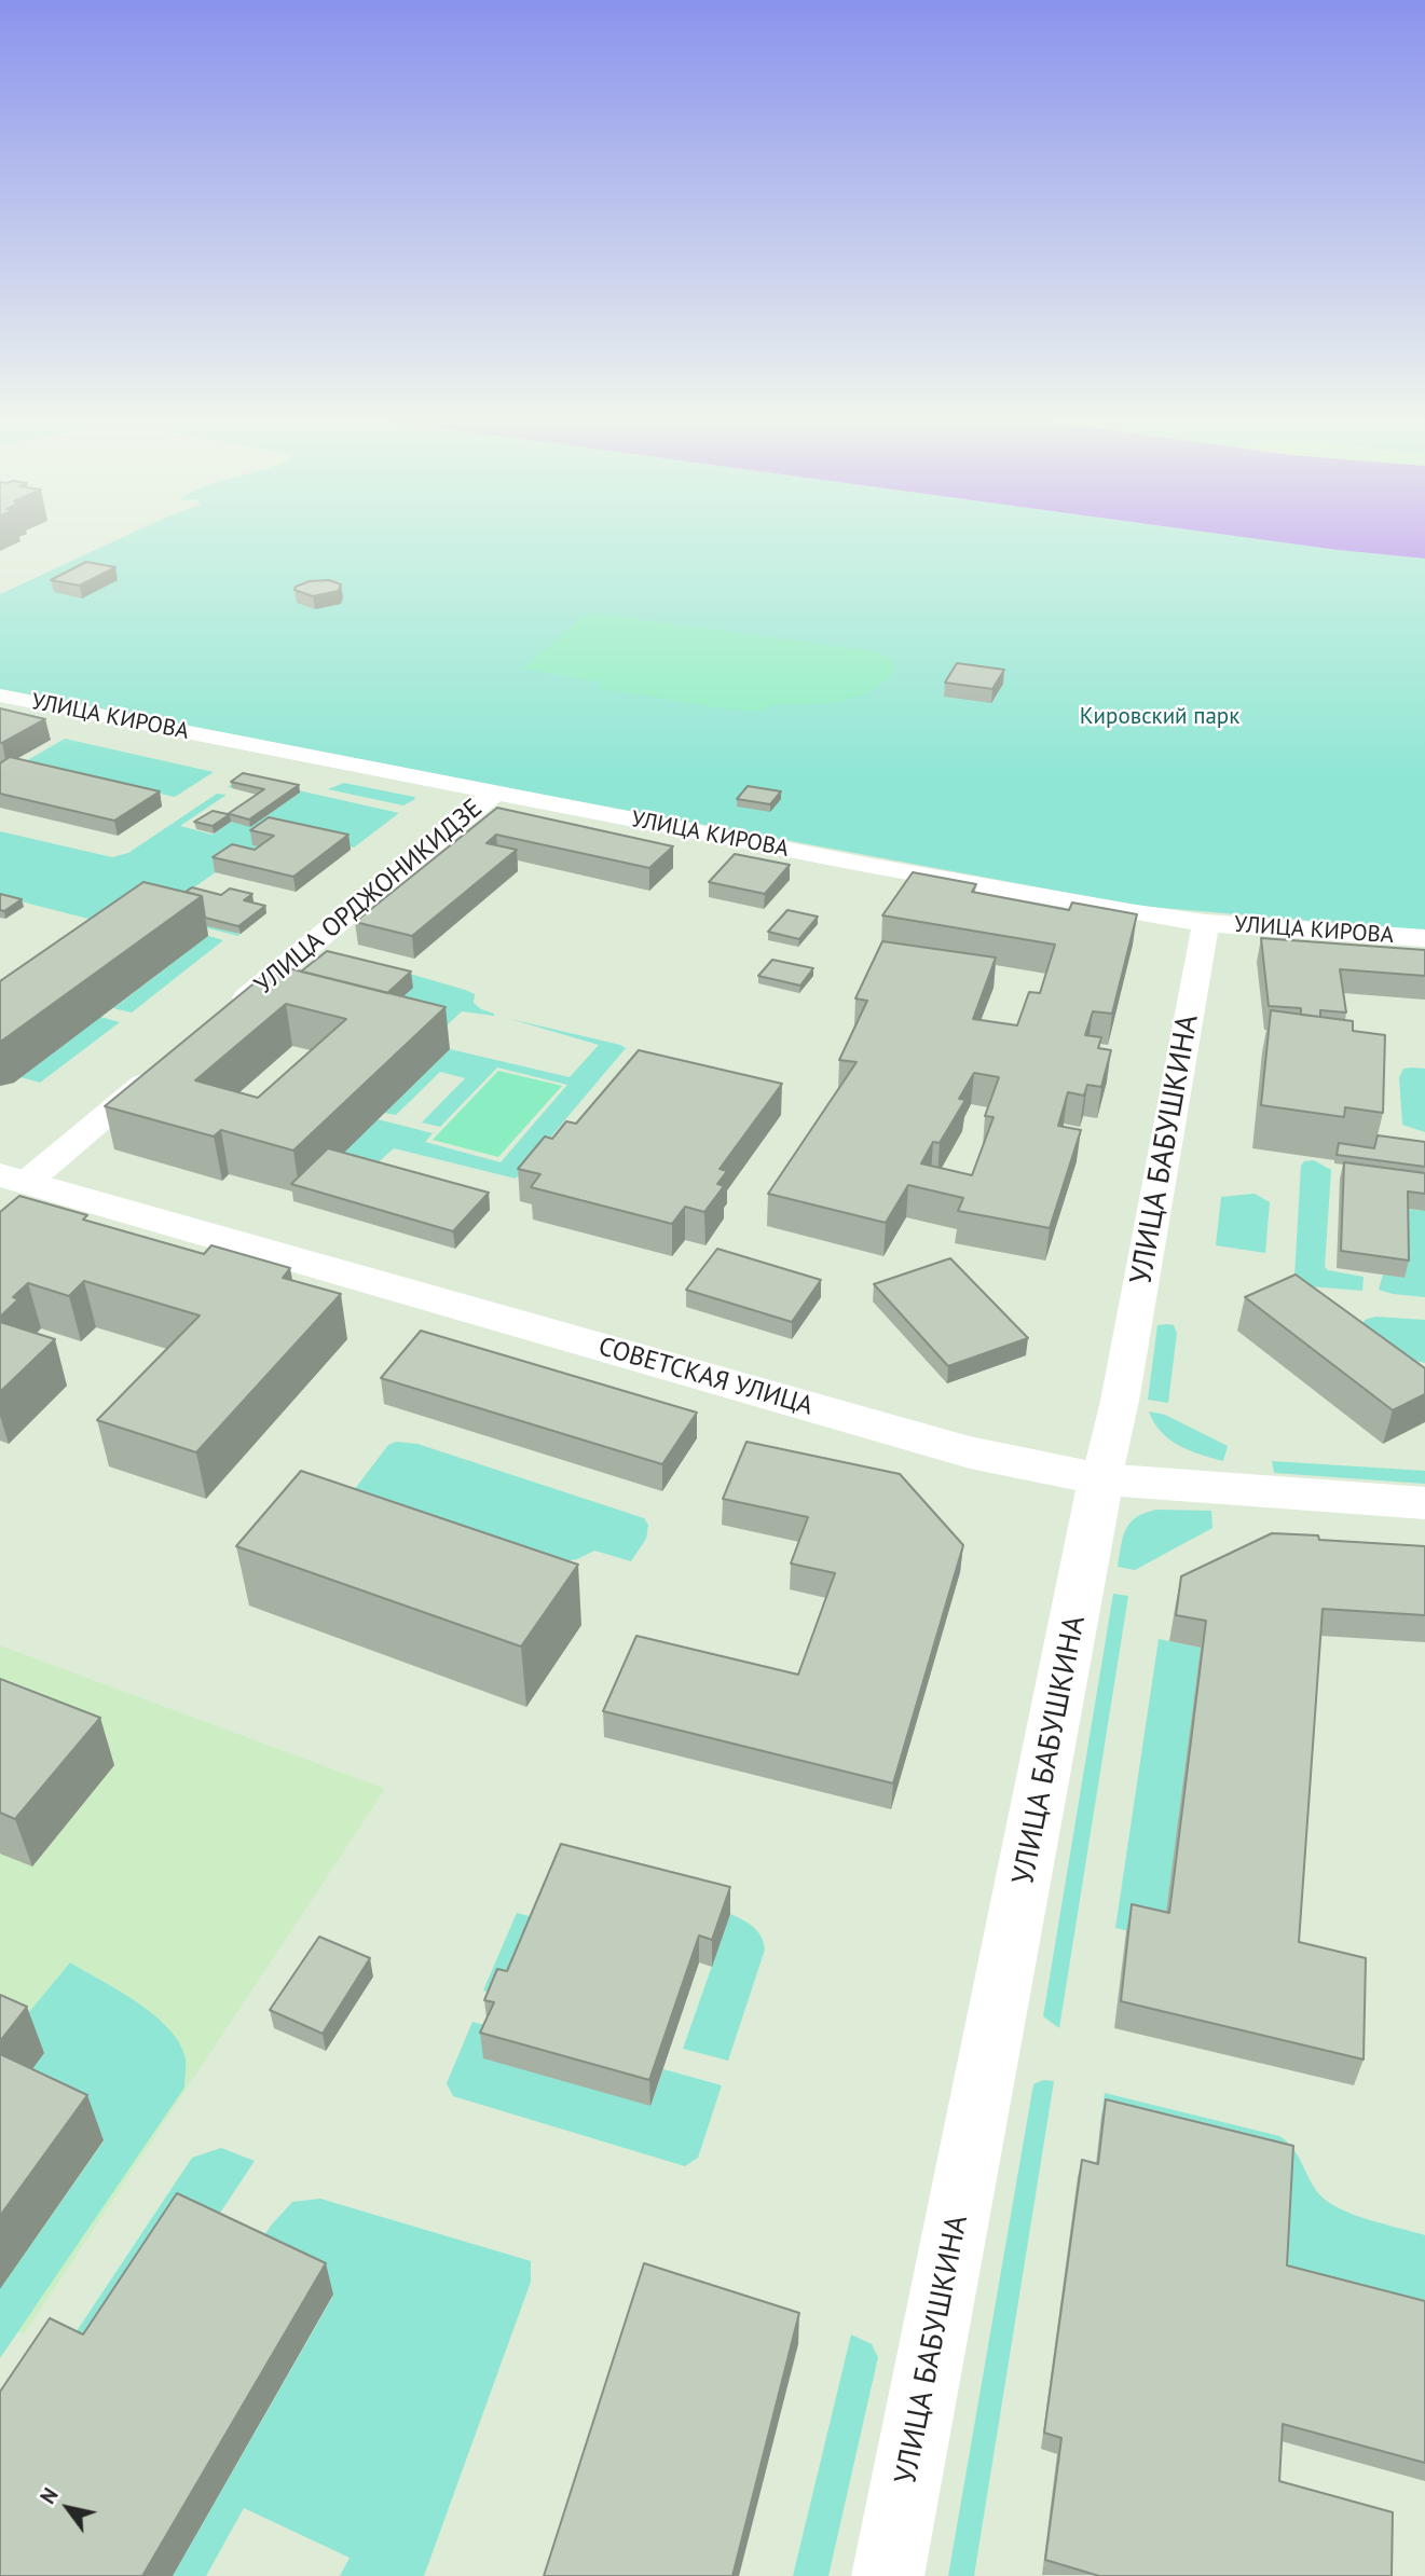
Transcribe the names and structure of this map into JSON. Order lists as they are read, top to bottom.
{
  "streets": {
    "main road": ["УЛИЦА БАБУШКИНА", "СОВЕТСКАЯ УЛИЦА"],
    "street": ["УЛИЦА КИРОВА", "УЛИЦА ОРДЖОНИКИДЗЕ"]
  },
  "crossings": [
    ["УЛИЦА КИРОВА", "УЛИЦА ОРДЖОНИКИДЗЕ"],
    ["УЛИЦА КИРОВА", "УЛИЦА БАБУШКИНА"],
    ["УЛИЦА БАБУШКИНА", "СОВЕТСКАЯ УЛИЦА"]
  ],
  "parks": ["Кировский парк"],
  "north": "top left"
}
